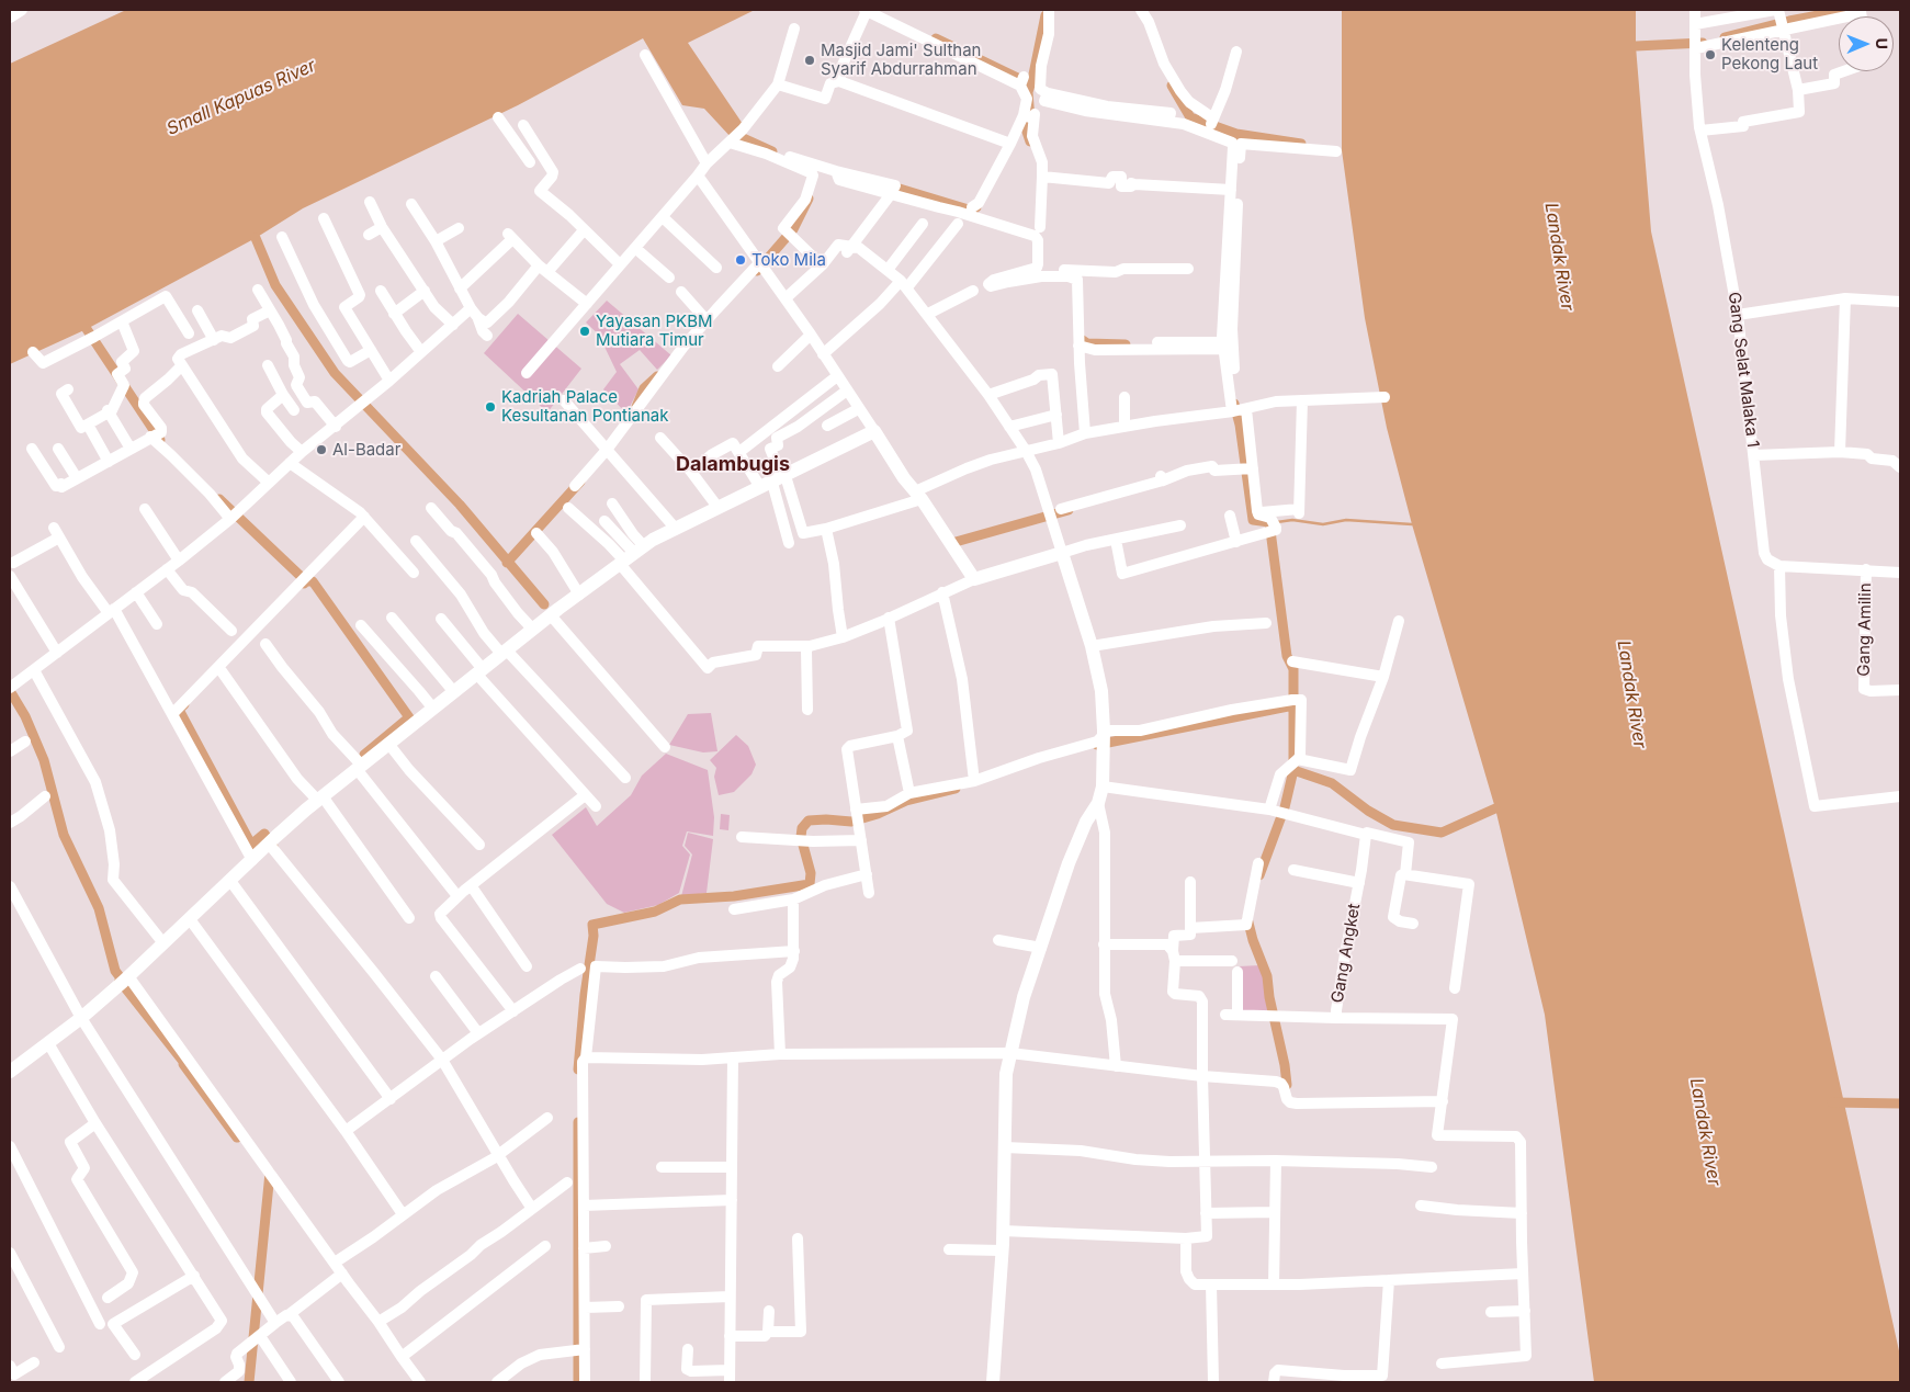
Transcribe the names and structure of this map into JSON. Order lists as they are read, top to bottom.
{
  "streets": {
    "street": ["Gang Selat Malaka 1", "Gang Amilin", "Gang Angket"]
  },
  "districts": ["Dalambugis"],
  "water": ["Small Kapuas River", "Landak River"],
  "places": [
    "Kelenteng Pekong Laut",
    "Masjid Jami' Sulthan Syarif Abdurrahman",
    "Toko Mila",
    "Yayasan PKBM Mutiara Timur",
    "Kadriah Palace Kesultanan Pontianak",
    "Al-Badar"
  ],
  "north": "right"
}
